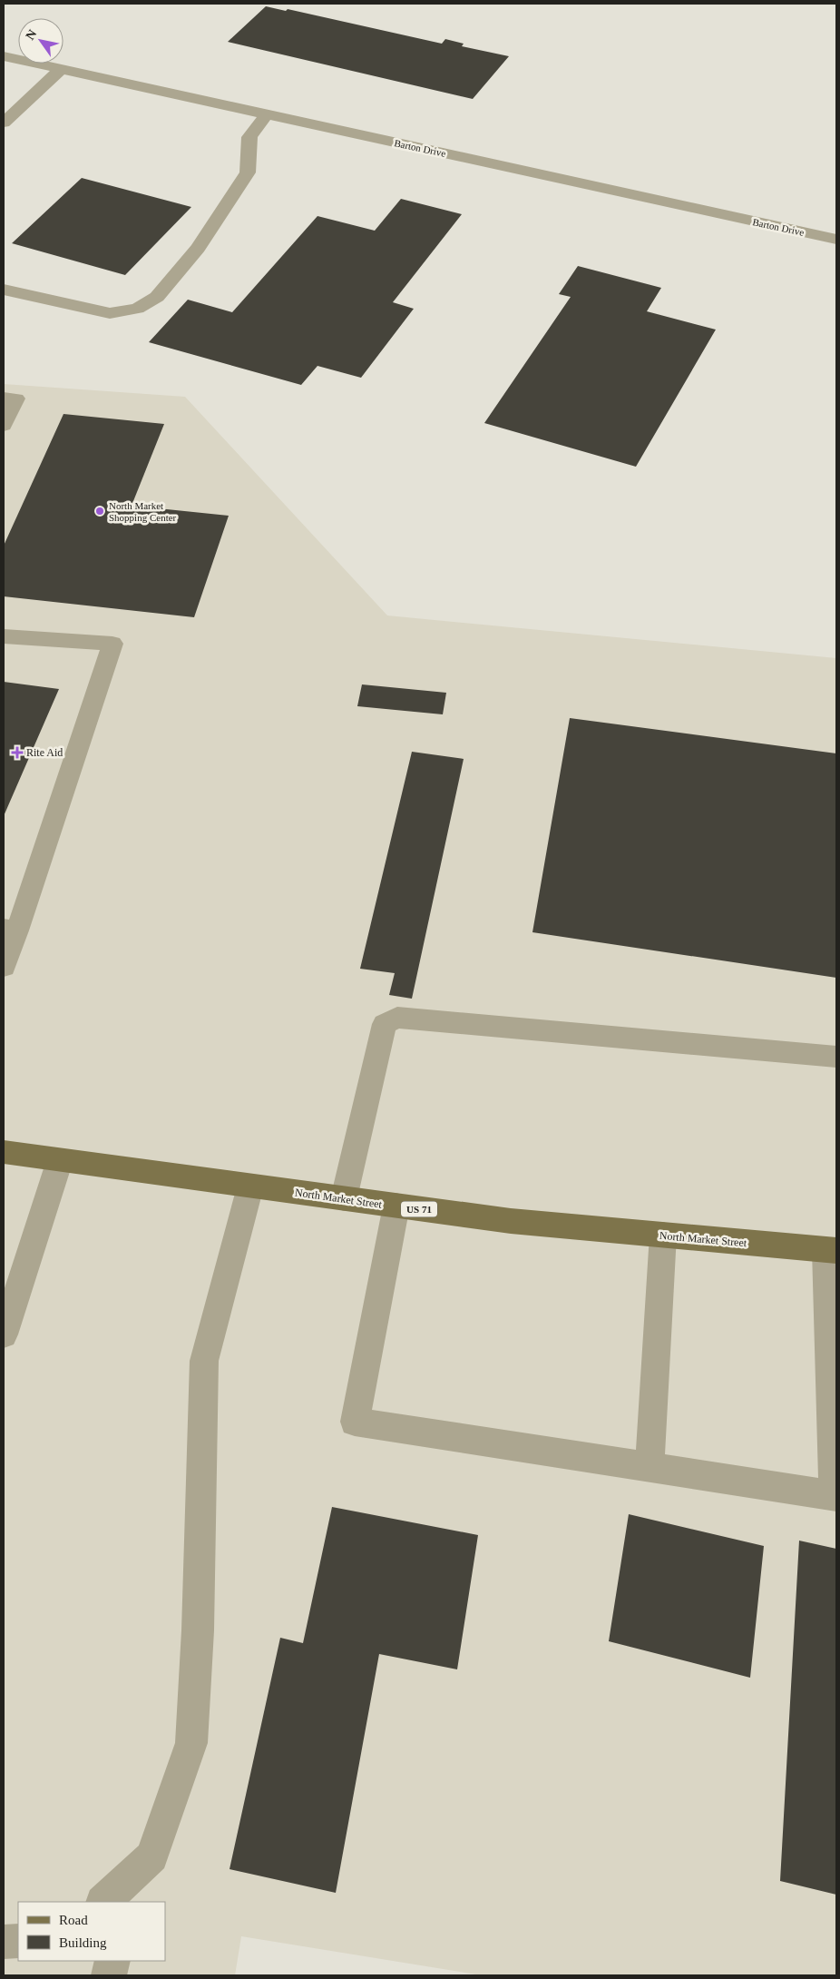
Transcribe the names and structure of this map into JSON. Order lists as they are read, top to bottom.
{
  "streets": {
    "main road": ["North Market Street", "US 71"],
    "street": ["Barton Drive"]
  },
  "places": {
    "other": ["North Market Shopping Center"],
    "health": ["Rite Aid"]
  },
  "legend": ["Road", "Building"],
  "north": "top left"
}
